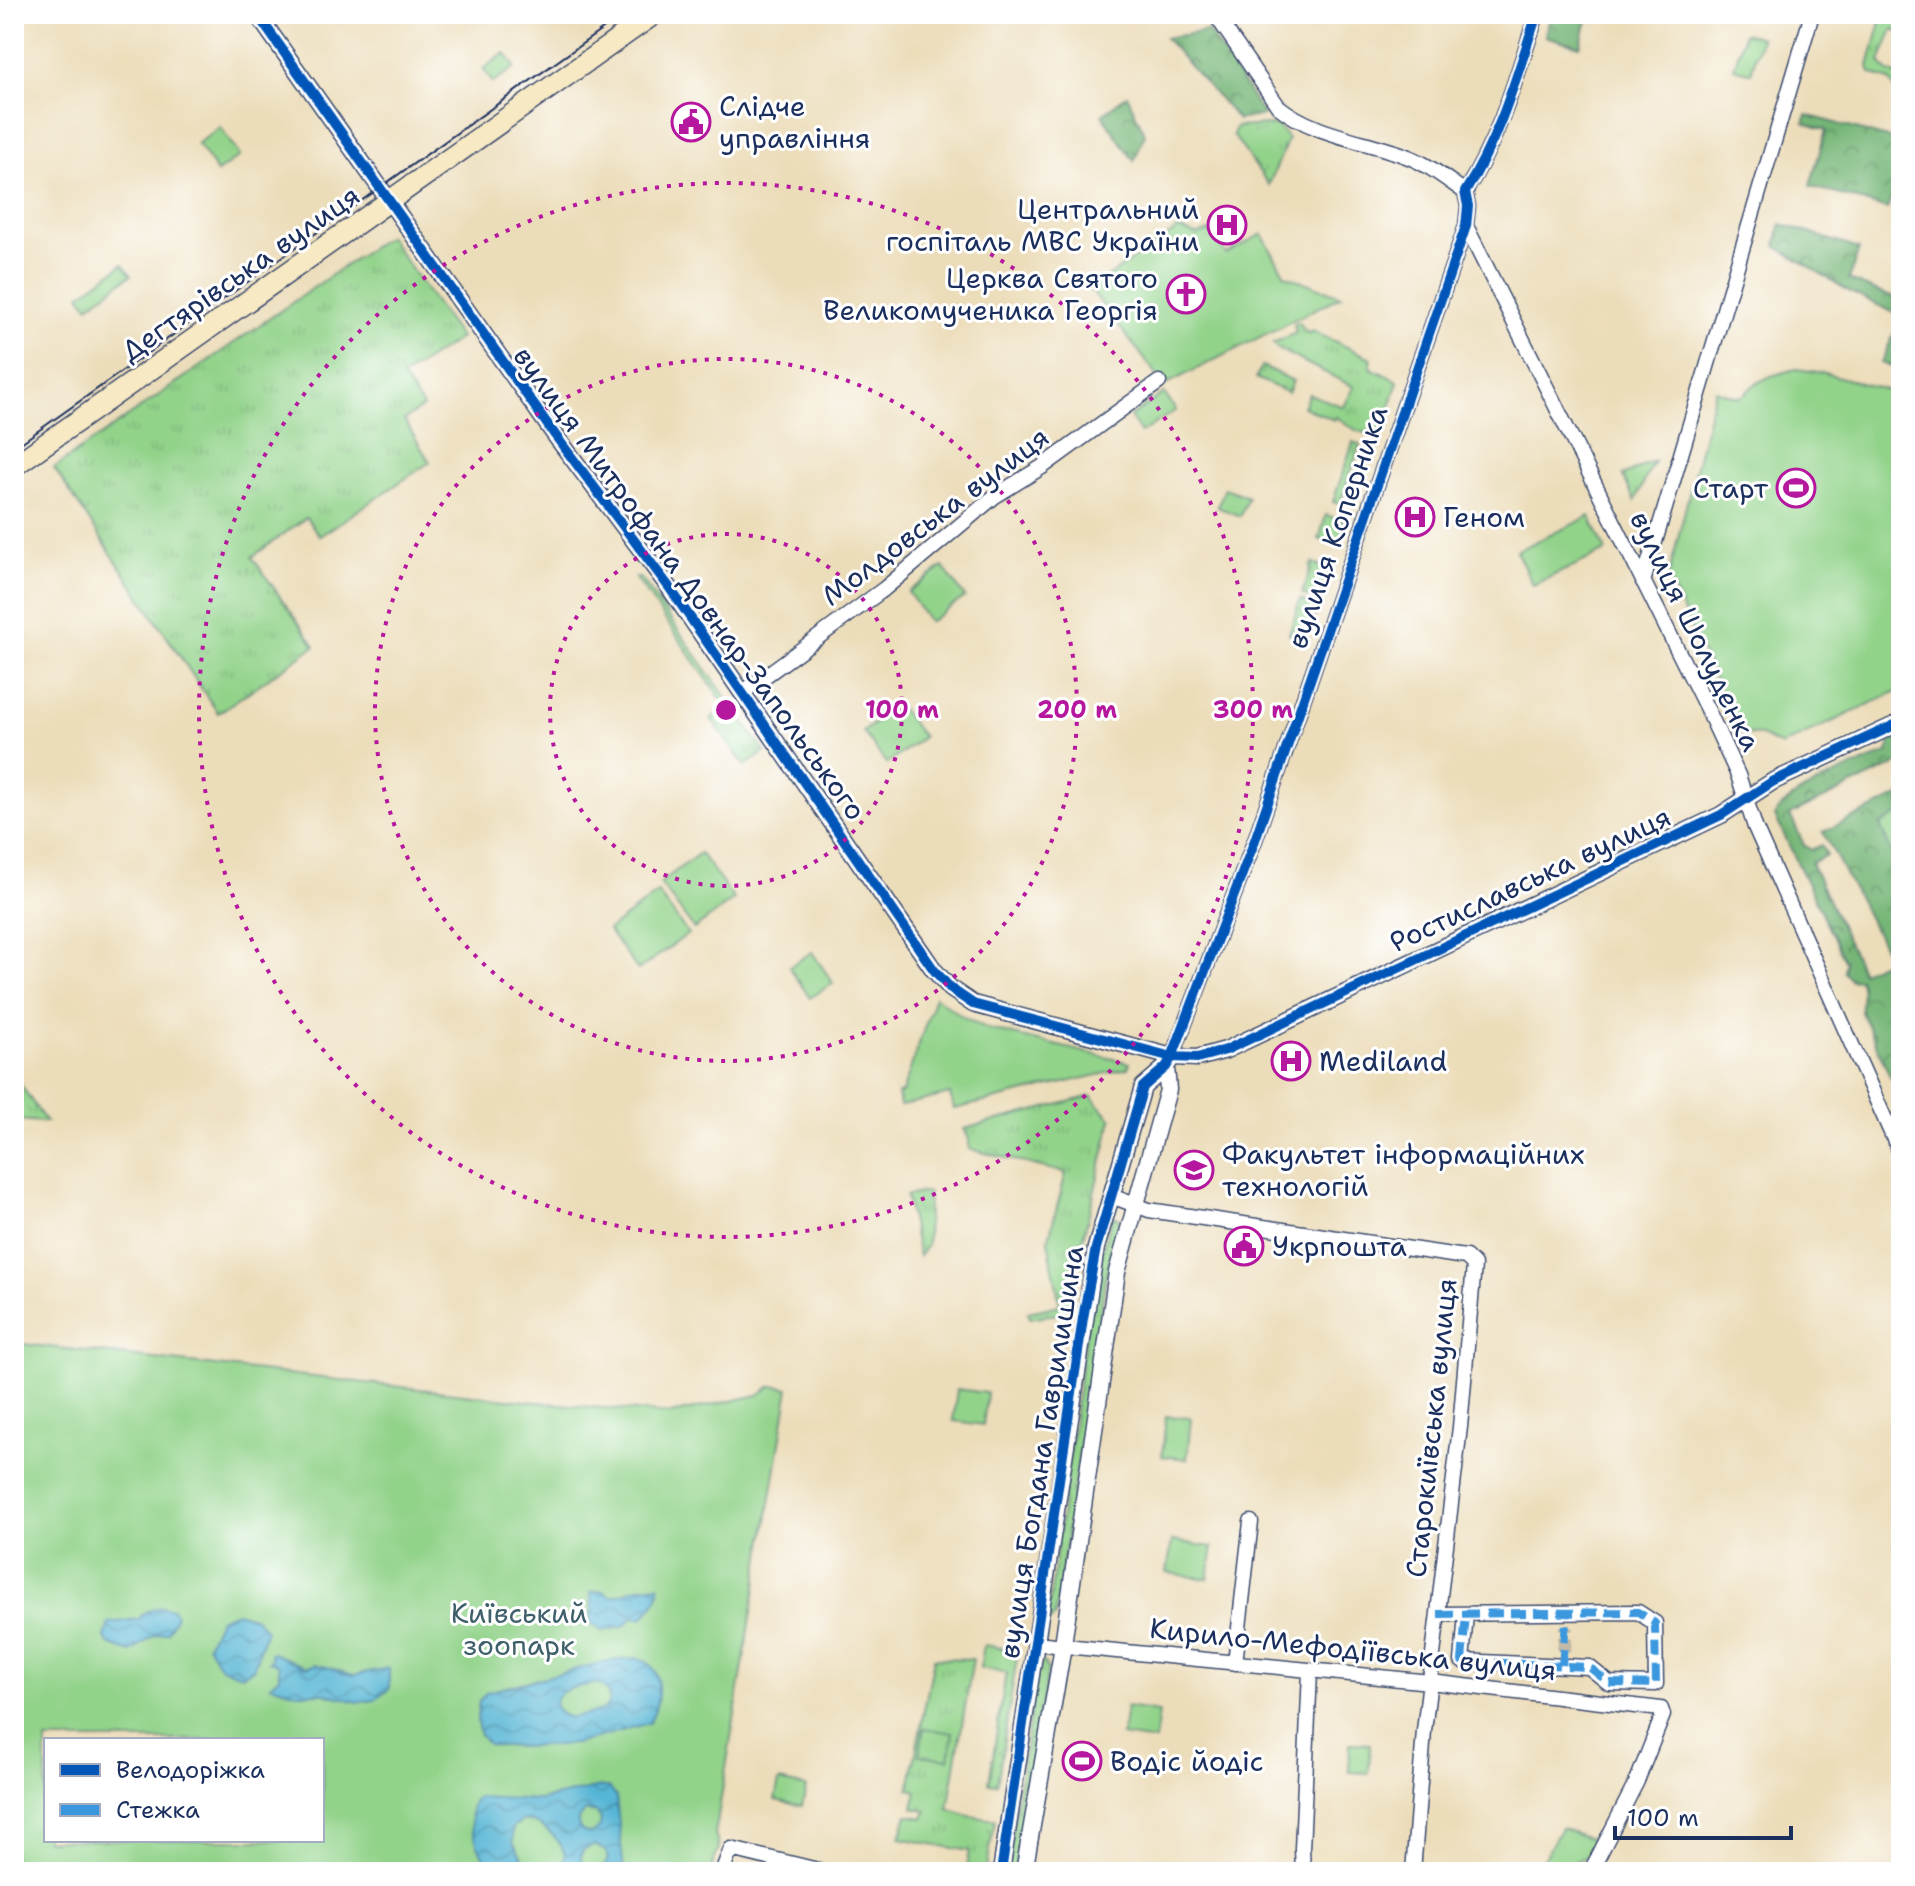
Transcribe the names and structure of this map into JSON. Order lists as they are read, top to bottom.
{
  "streets": {
    "main road": ["Дегтярівська вулиця"],
    "street": [
      "Молдовська вулиця",
      "вулиця Коперника",
      "вулиця Митрофана Довнар-Запольського",
      "вулиця Шолуденка",
      "Ростиславська вулиця",
      "Старокиївська вулиця",
      "вулиця Богдана Гаврилишина",
      "Кирило-Мефодіївська вулиця"
    ]
  },
  "crossings": [
    ["Дегтярівська вулиця", "вулиця Митрофана Довнар-Запольського"],
    ["Молдовська вулиця", "вулиця Митрофана Довнар-Запольського"],
    ["вулиця Коперника", "вулиця Митрофана Довнар-Запольського"],
    ["вулиця Коперника", "вулиця Шолуденка"],
    ["вулиця Коперника", "Ростиславська вулиця"],
    ["вулиця Коперника", "вулиця Богдана Гаврилишина"],
    ["вулиця Митрофана Довнар-Запольського", "Ростиславська вулиця"],
    ["вулиця Митрофана Довнар-Запольського", "вулиця Богдана Гаврилишина"],
    ["вулиця Шолуденка", "Ростиславська вулиця"],
    ["Ростиславська вулиця", "вулиця Богдана Гаврилишина"],
    ["Старокиївська вулиця", "вулиця Богдана Гаврилишина"],
    ["Старокиївська вулиця", "Кирило-Мефодіївська вулиця"],
    ["вулиця Богдана Гаврилишина", "Кирило-Мефодіївська вулиця"]
  ],
  "parks": ["Київський зоопарк"],
  "places": {
    "public building": ["Слідче управління", "Укрпошта"],
    "hospital": ["Центральний госпіталь МВС України", "Геном", "Mediland"],
    "church": ["Церква Святого Великомученика Георгія"],
    "sports": ["Старт", "Водіс йодіс"],
    "school or university": ["Факультет інформаційних технологій"]
  },
  "legend": ["Велодоріжка", "Стежка"],
  "scale_bar": "100 m",
  "rings": ["100 m", "200 m", "300 m"]
}
